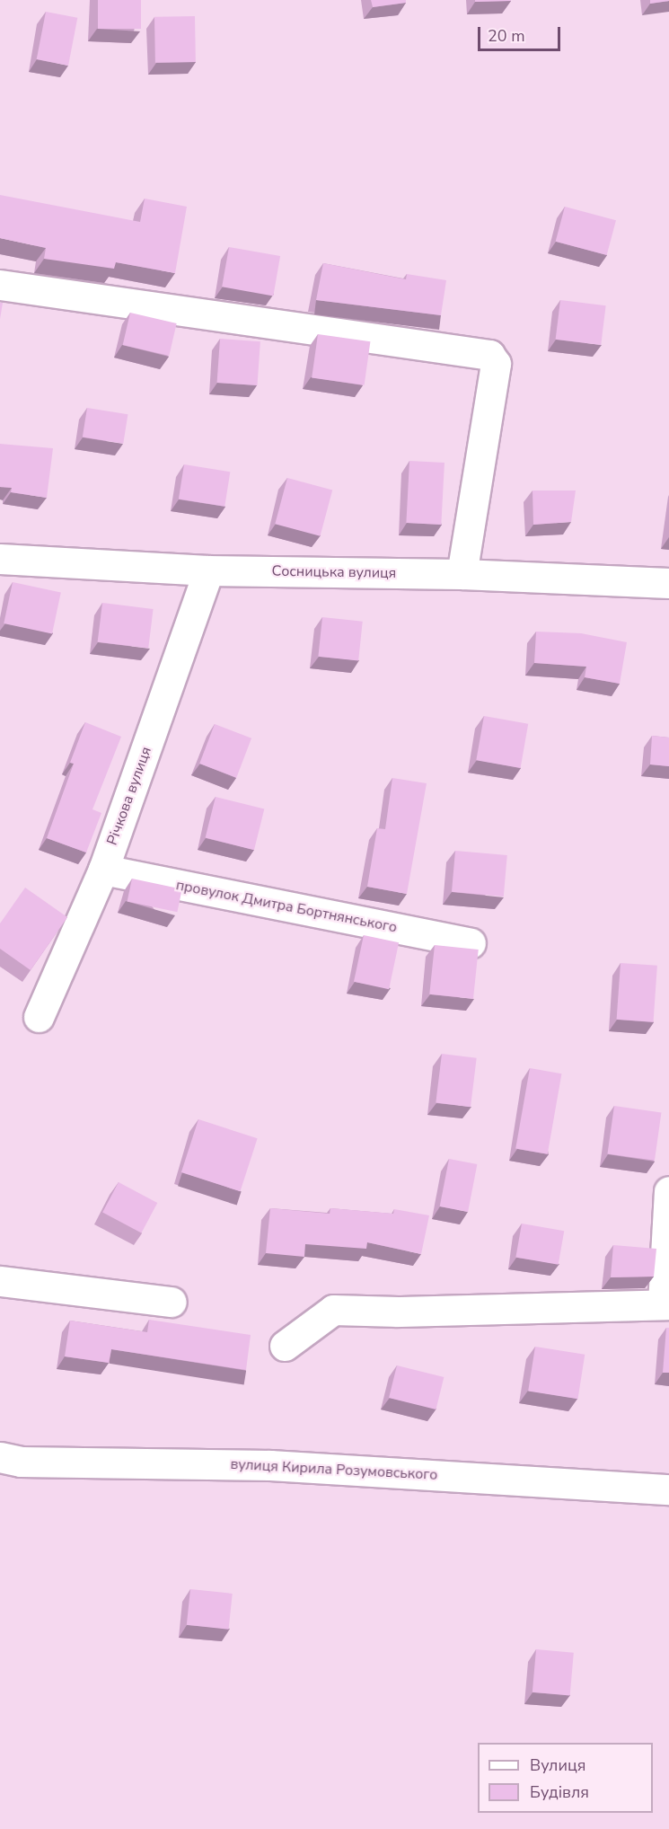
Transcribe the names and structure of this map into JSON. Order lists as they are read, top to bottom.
{
  "streets": {
    "street": [
      "Сосницька вулиця",
      "Річкова вулиця",
      "провулок Дмитра Бортнянського",
      "вулиця Кирила Розумовського"
    ]
  },
  "crossings": [
    ["Сосницька вулиця", "Річкова вулиця"],
    ["Річкова вулиця", "провулок Дмитра Бортнянського"]
  ],
  "legend": ["Вулиця", "Будівля"],
  "scale_bar": "20 m"
}
